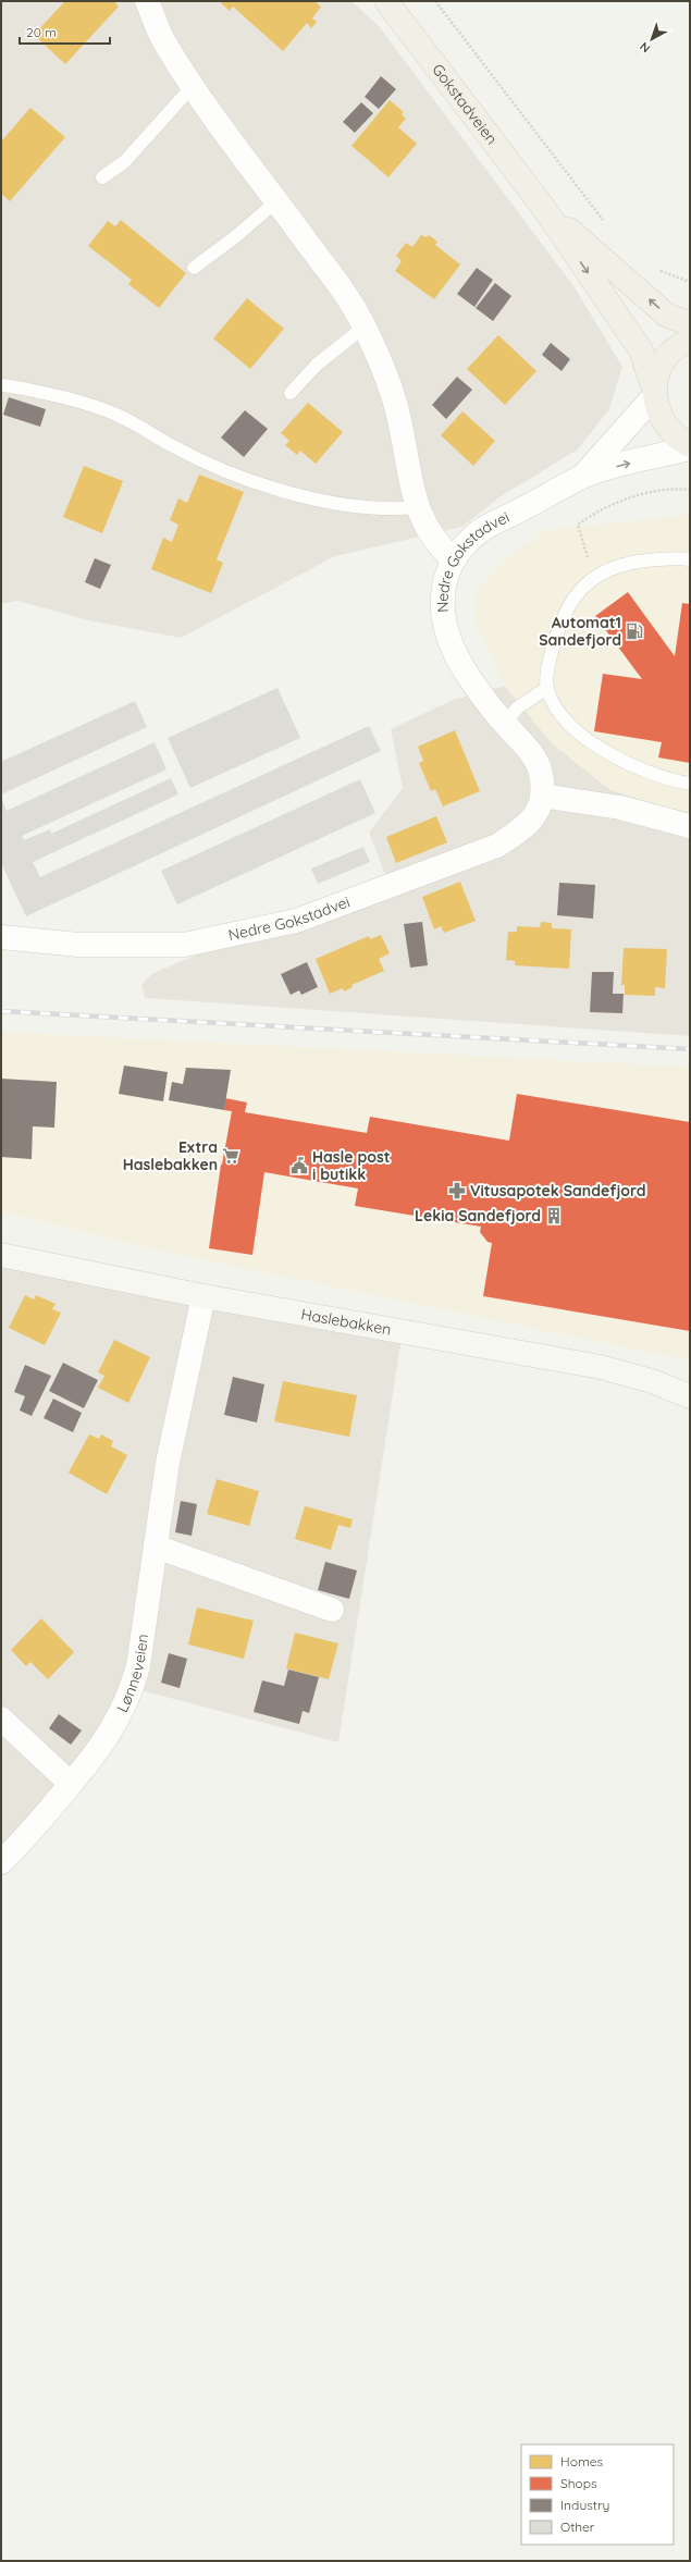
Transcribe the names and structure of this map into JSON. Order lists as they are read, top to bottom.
{
  "streets": {
    "main road": ["Gokstadveien", "Haslebakken"],
    "street": ["Nedre Gokstadvei", "Lønneveien"]
  },
  "crossings": [
    ["Gokstadveien", "Nedre Gokstadvei"],
    ["Haslebakken", "Lønneveien"]
  ],
  "places": {
    "fuel station": ["Automat1 Sandefjord"],
    "supermarket": ["Extra Haslebakken"],
    "public building": ["Hasle post i butikk"],
    "pharmacy": ["Vitusapotek Sandefjord"],
    "building": ["Lekia Sandefjord"]
  },
  "legend": [
    "Homes",
    "Shops",
    "Industry",
    "Other"
  ],
  "scale_bar": "20 m",
  "north": "bottom left"
}
